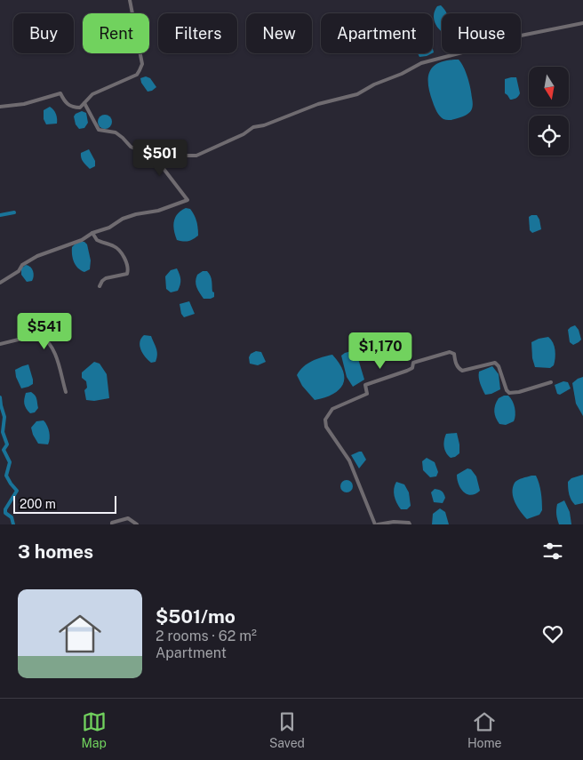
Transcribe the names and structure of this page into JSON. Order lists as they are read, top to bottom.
{
  "scale_bar": "200 m",
  "north": "bottom",
  "page": {
    "chip": [
      "Buy",
      "Rent",
      "Filters",
      "New",
      "Apartment",
      "House"
    ],
    "price": ["$501", "$541", "$1,170"],
    "scale": "200 m",
    "heading": "3 homes",
    "list": [
      {
        "name": "$501/mo",
        "note": "2 rooms · 62 m² · Apartment"
      }
    ],
    "tabs": ["Map", "Saved", "Home"]
  }
}
